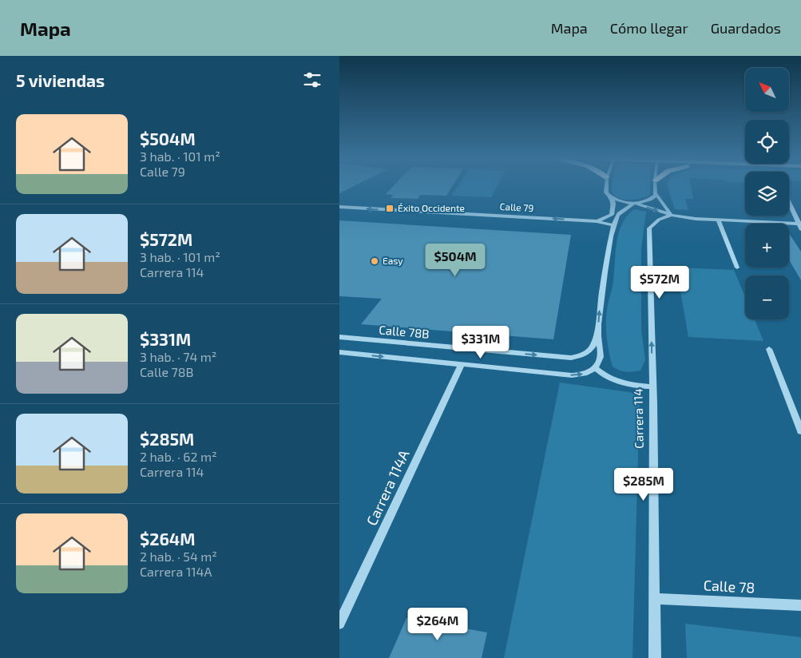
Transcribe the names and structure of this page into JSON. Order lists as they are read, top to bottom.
{
  "streets": {
    "street": [
      "Calle 79",
      "Calle 78B",
      "Carrera 114",
      "Carrera 114A",
      "Calle 78"
    ]
  },
  "crossings": [
    ["Carrera 114", "Calle 78"]
  ],
  "one_way": ["Calle 79"],
  "places": {
    "transit": ["Éxito Occidente"],
    "other": ["Easy"]
  },
  "north": "top left",
  "page": {
    "header": "Mapa",
    "nav": ["Mapa", "Cómo llegar", "Guardados"],
    "heading": "5 viviendas",
    "map_buttons": ["+", "−"],
    "list": [
      {
        "name": "$504M",
        "note": "3 hab. · 101 m² · Calle 79"
      },
      {
        "name": "$572M",
        "note": "3 hab. · 101 m² · Carrera 114"
      },
      {
        "name": "$331M",
        "note": "3 hab. · 74 m² · Calle 78B"
      },
      {
        "name": "$285M",
        "note": "2 hab. · 62 m² · Carrera 114"
      },
      {
        "name": "$264M",
        "note": "2 hab. · 54 m² · Carrera 114A"
      }
    ],
    "price": [
      "$504M",
      "$572M",
      "$331M",
      "$285M",
      "$264M"
    ]
  }
}
